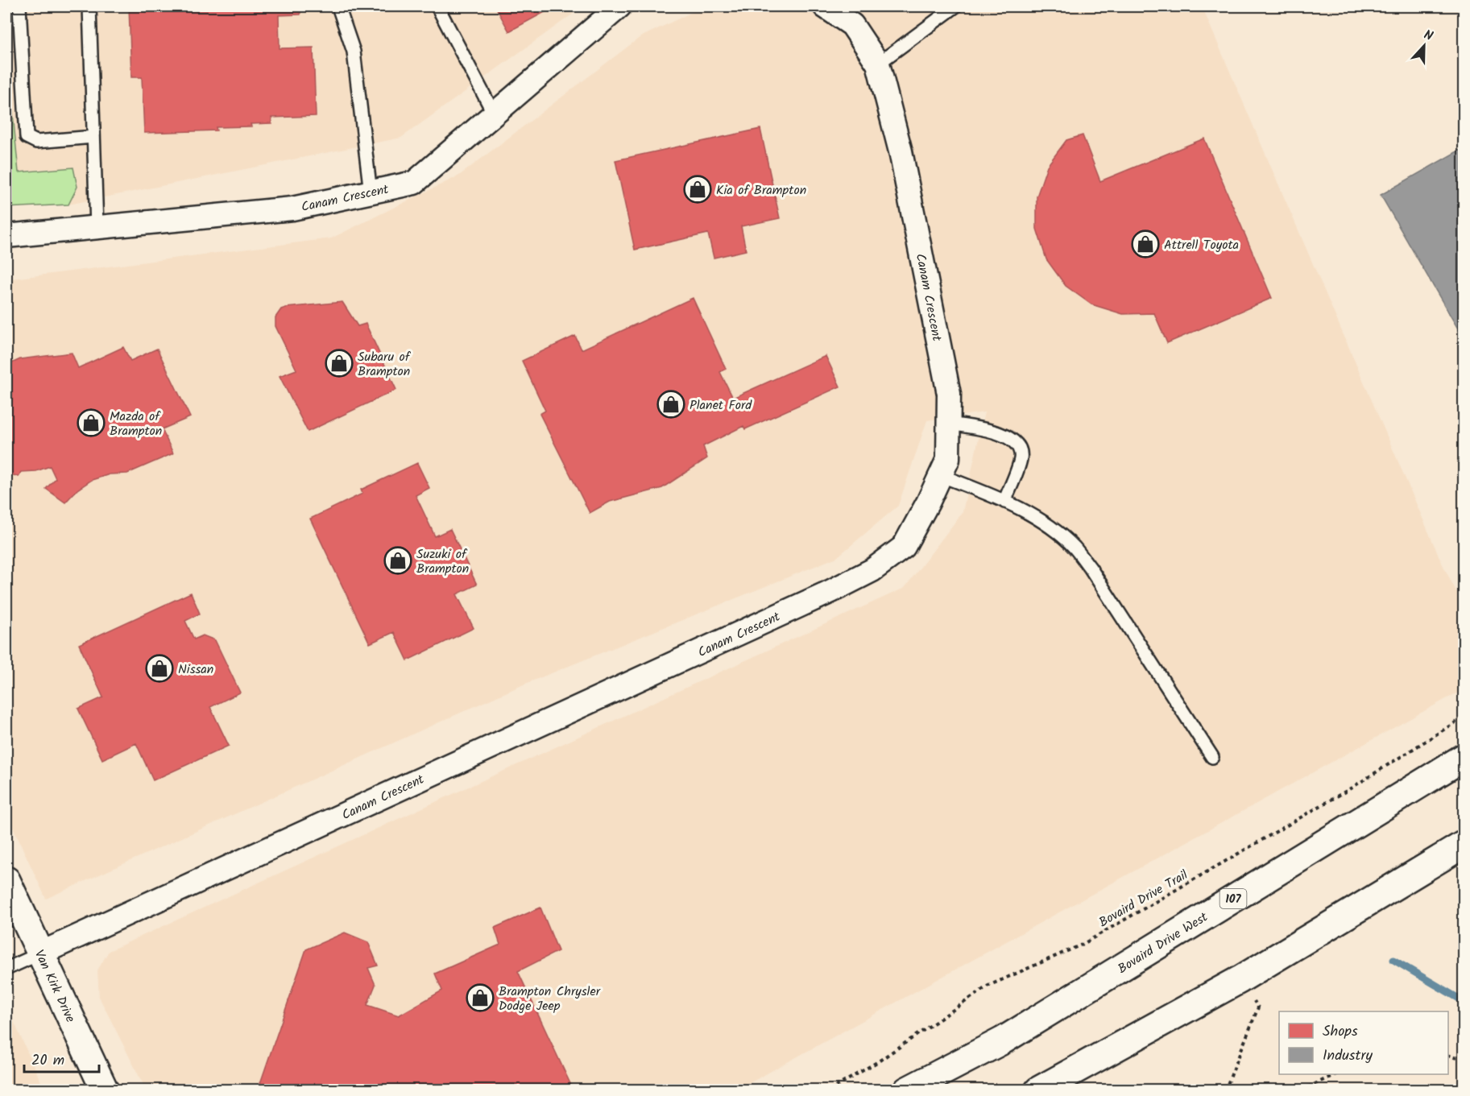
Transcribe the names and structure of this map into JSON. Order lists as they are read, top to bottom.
{
  "streets": {
    "main road": ["107", "Bovaird Drive West", "Van Kirk Drive"],
    "street": ["Canam Crescent"],
    "path": ["Bovaird Drive Trail"]
  },
  "crossings": [
    ["Canam Crescent", "Van Kirk Drive"]
  ],
  "places": {
    "shop": [
      "Kia of Brampton",
      "Attrell Toyota",
      "Subaru of Brampton",
      "Planet Ford",
      "Mazda of Brampton",
      "Suzuki of Brampton",
      "Nissan",
      "Brampton Chrysler Dodge Jeep"
    ]
  },
  "legend": ["Shops", "Industry"],
  "scale_bar": "20 m",
  "north": "top"
}
